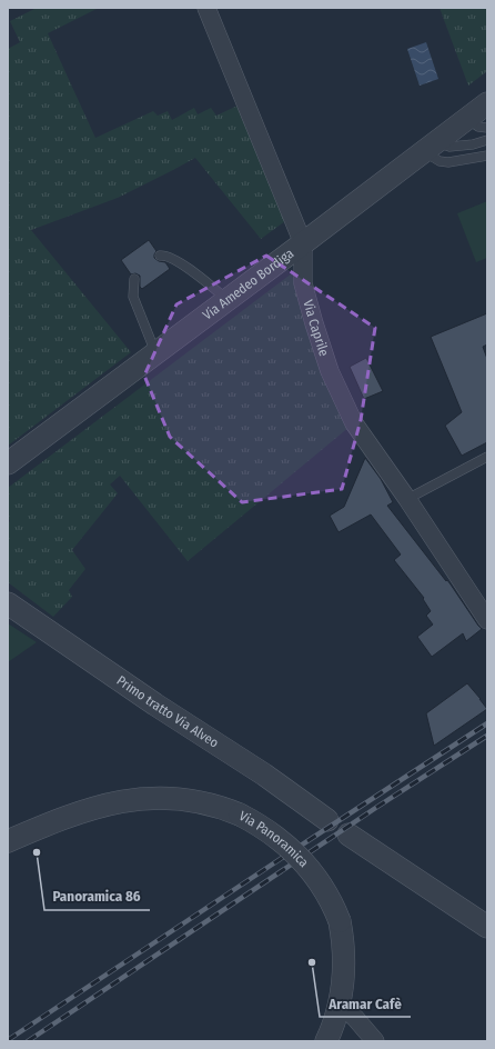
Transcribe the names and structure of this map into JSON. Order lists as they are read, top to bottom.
{
  "streets": {
    "street": [
      "Via Amedeo Bordiga",
      "Via Caprile",
      "Primo tratto Via Alveo",
      "Via Panoramica"
    ]
  },
  "crossings": [
    ["Via Amedeo Bordiga", "Via Caprile"]
  ],
  "places": ["Panoramica 86", "Aramar Cafè"]
}
